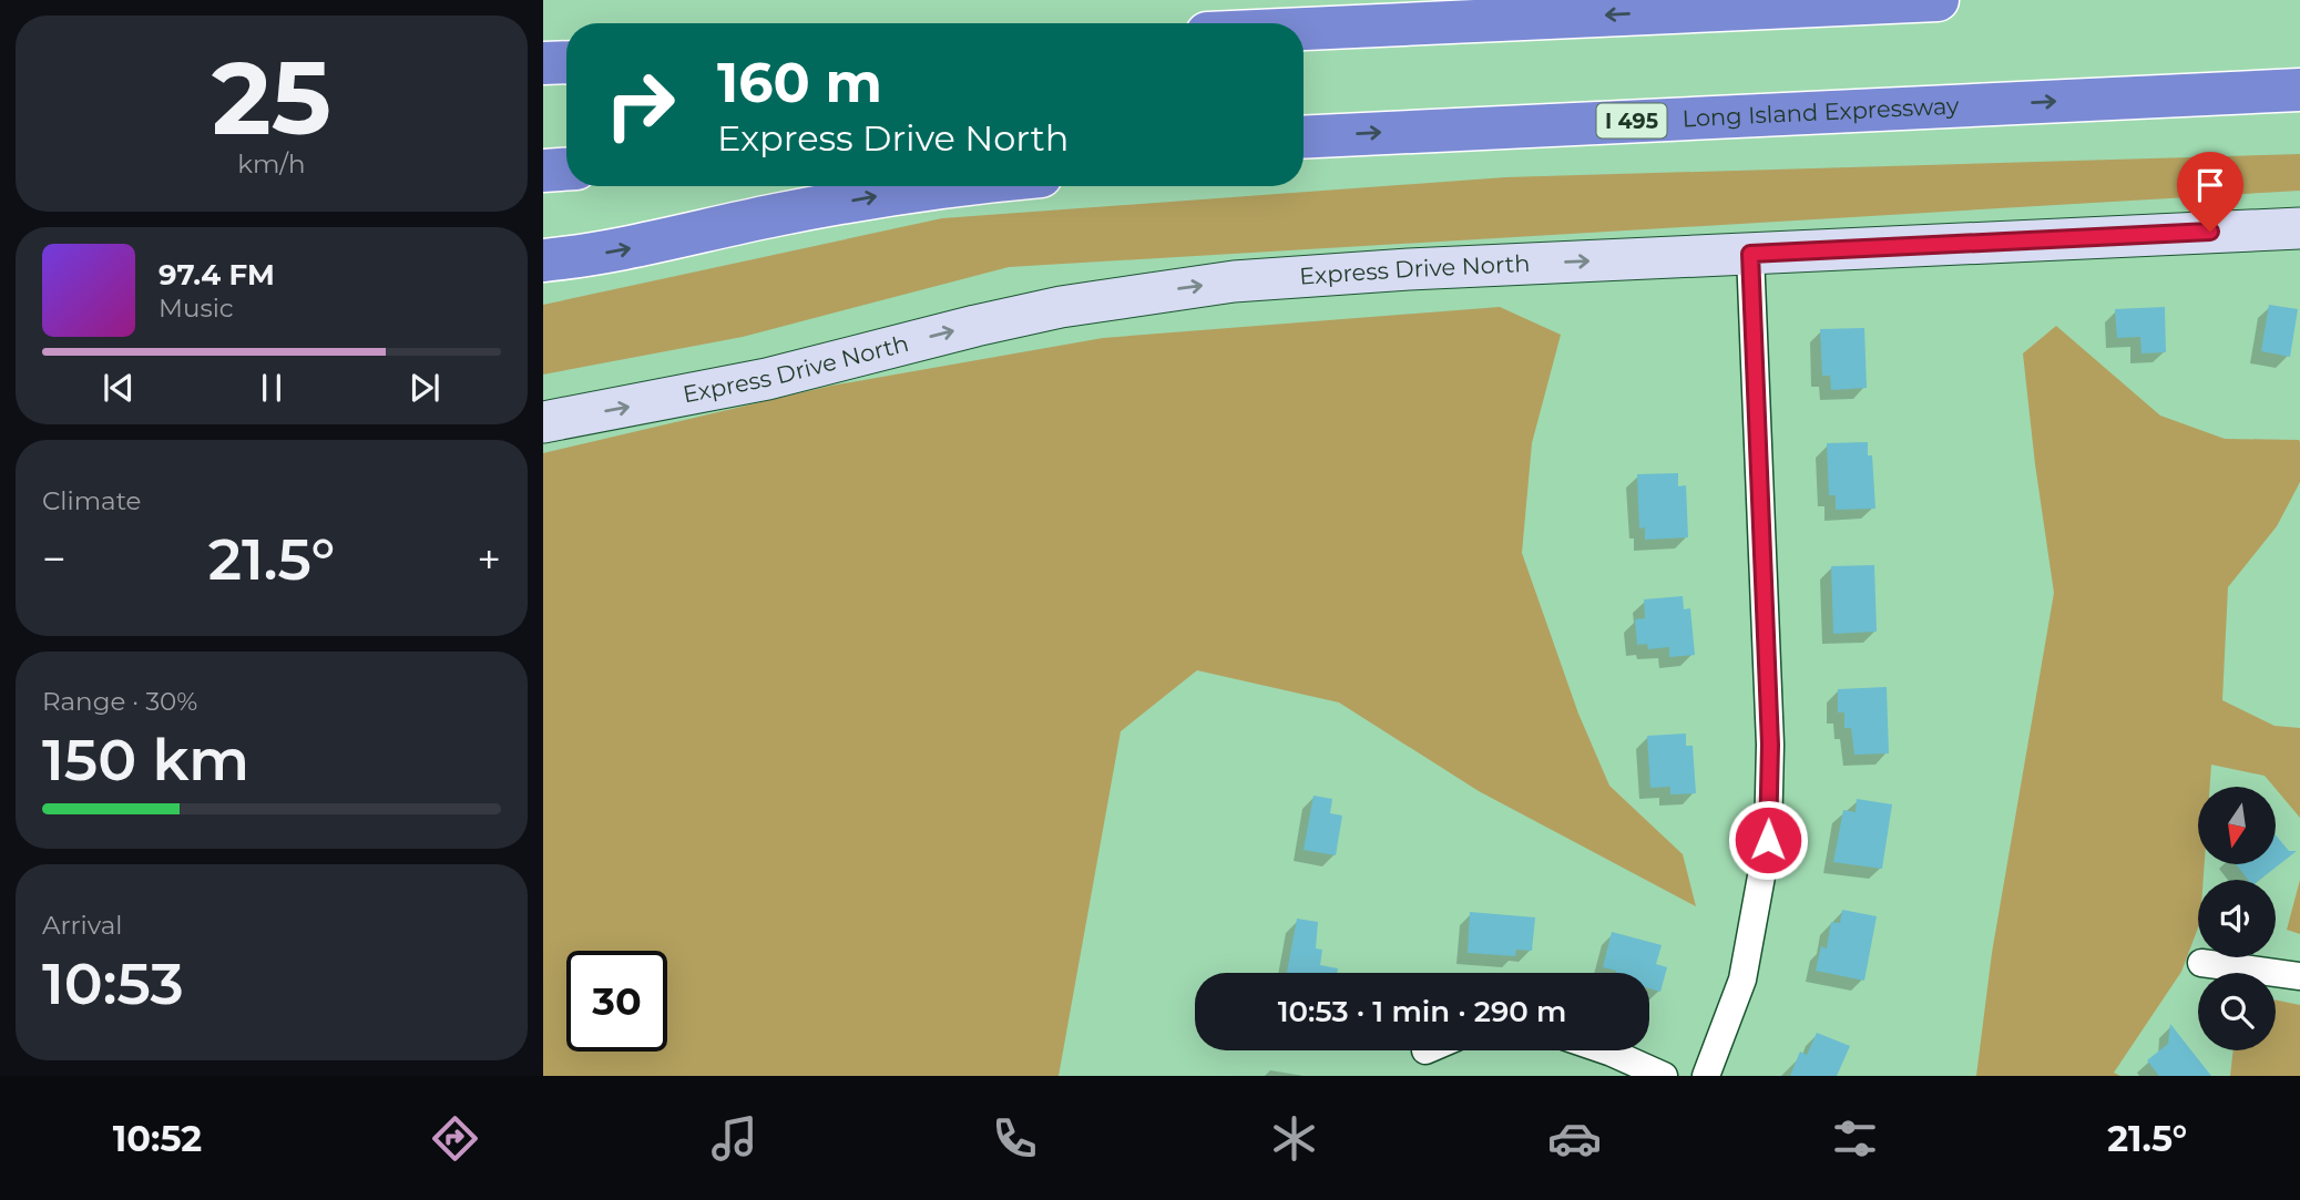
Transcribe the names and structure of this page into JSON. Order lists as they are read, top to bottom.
{
  "streets": {
    "highway": ["Long Island Expressway", "I 495"],
    "main road": ["Express Drive North"]
  },
  "one_way": ["Express Drive North"],
  "north": "bottom",
  "page": {
    "tile": [
      ["25", "km/h"],
      "Climate",
      ["Range · 30%", "150 km"],
      ["Arrival", "10:53"]
    ],
    "turn": ["160 m", "Express Drive North"],
    "song": ["97.4 FM", "Music"],
    "heat": ["−", "21.5°", "+"],
    "limit": "30",
    "trip": "10:53 · 1 min · 290 m",
    "tabs": ["10:52", "21.5°"]
  }
}
